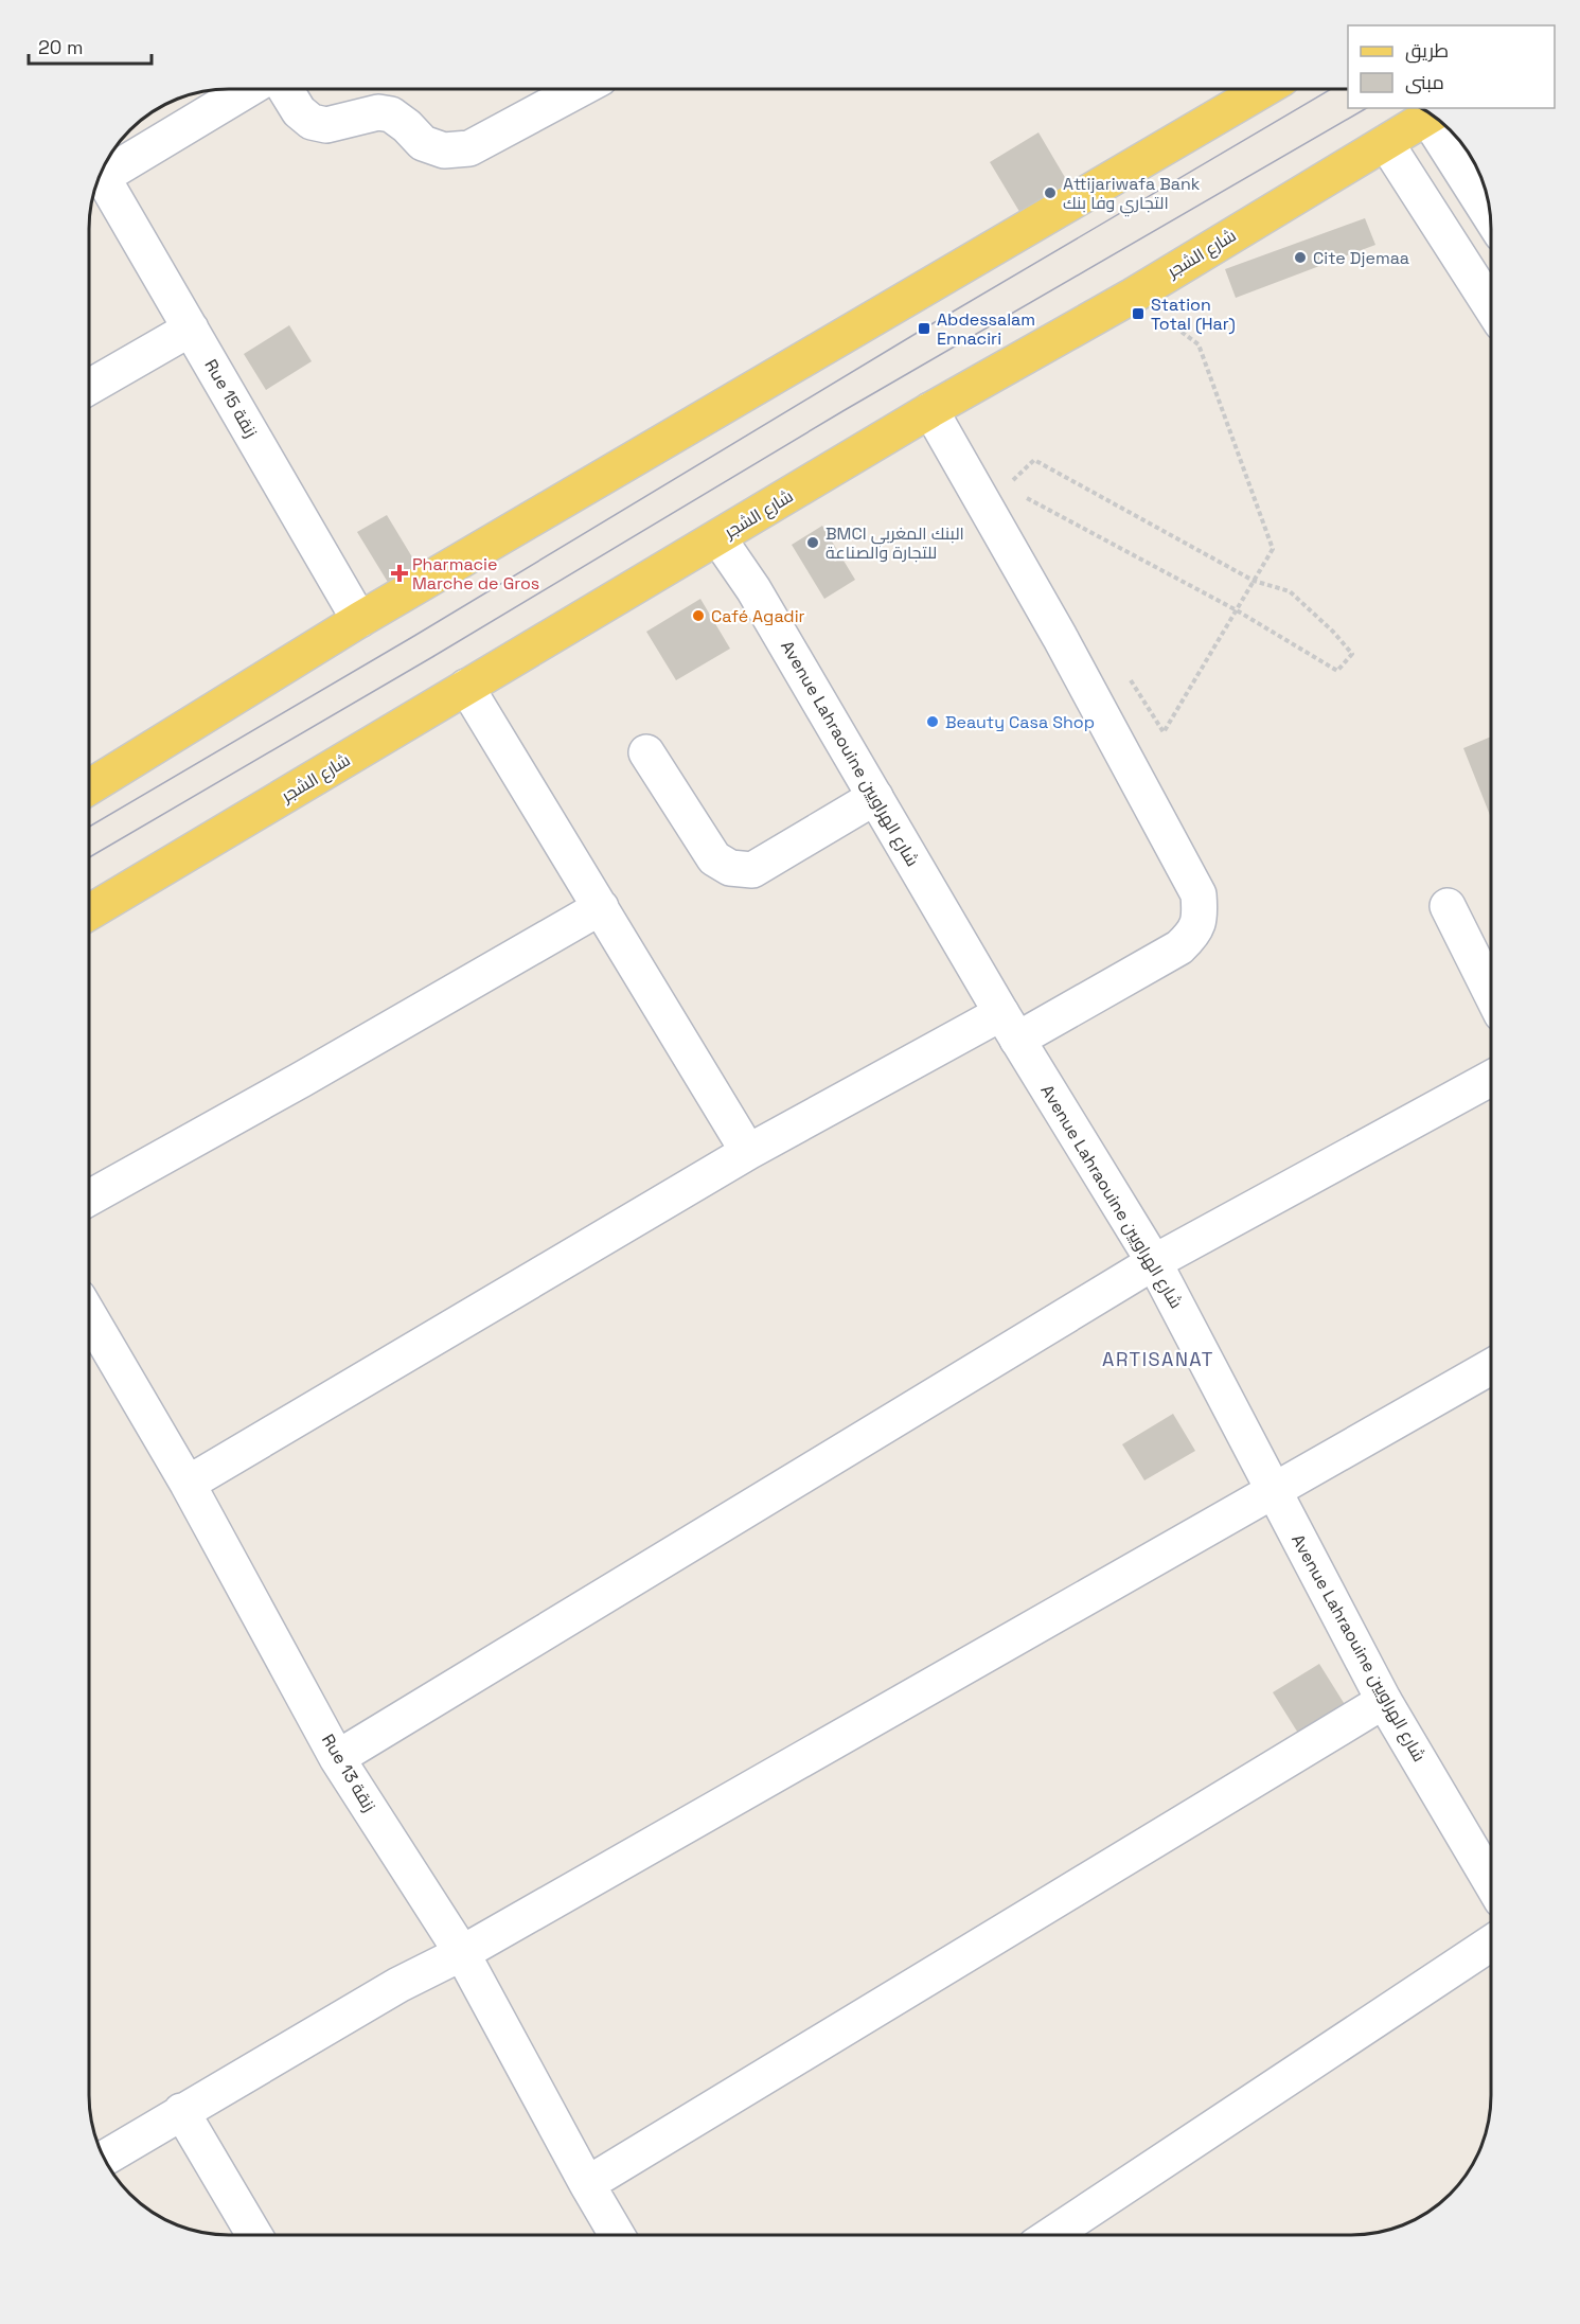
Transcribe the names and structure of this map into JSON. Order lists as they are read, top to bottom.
{
  "streets": {
    "main road": ["شارع الشجر"],
    "street": ["Rue 15 زنقة", "Avenue Lahraouine شارع الهراويين", "Rue 13 زنقة"]
  },
  "crossings": [
    ["شارع الشجر", "Avenue Lahraouine شارع الهراويين"]
  ],
  "districts": ["ARTISANAT"],
  "places": {
    "other": [
      "Attijariwafa Bank التجاري وفا بنك",
      "Cite Djemaa",
      "BMCI البنك المغربي للتجارة والصناعة",
      "Café Agadir",
      "Beauty Casa Shop"
    ],
    "transit": ["Station Total (Har)", "Abdessalam Ennaciri"],
    "health": ["Pharmacie Marche de Gros"]
  },
  "legend": ["طريق", "مبنى"],
  "scale_bar": "20 m"
}
